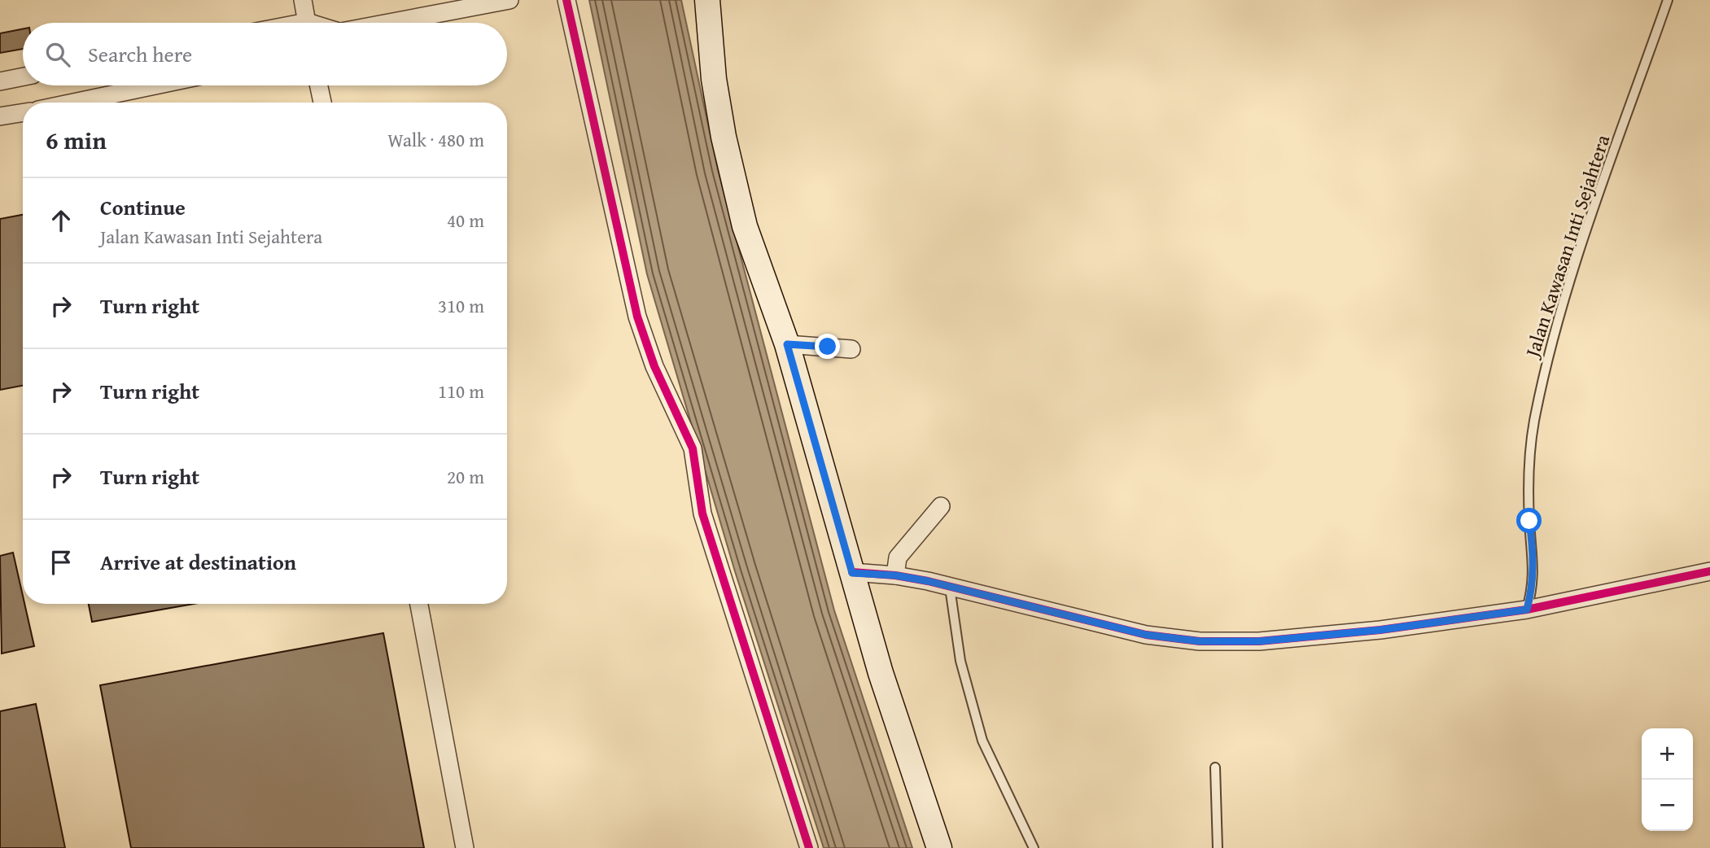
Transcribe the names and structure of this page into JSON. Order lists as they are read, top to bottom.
{
  "streets": {
    "lane": ["Jalan Kawasan Inti Sejahtera"]
  },
  "page": {
    "search": "Search here",
    "heading": ["6 min", "Walk · 480 m"],
    "list": [
      ["Continue", "Jalan Kawasan Inti Sejahtera", "40 m"],
      ["Turn right", "310 m"],
      ["Turn right", "110 m"],
      ["Turn right", "20 m"],
      "Arrive at destination"
    ],
    "map_buttons": ["+", "−"]
  }
}
